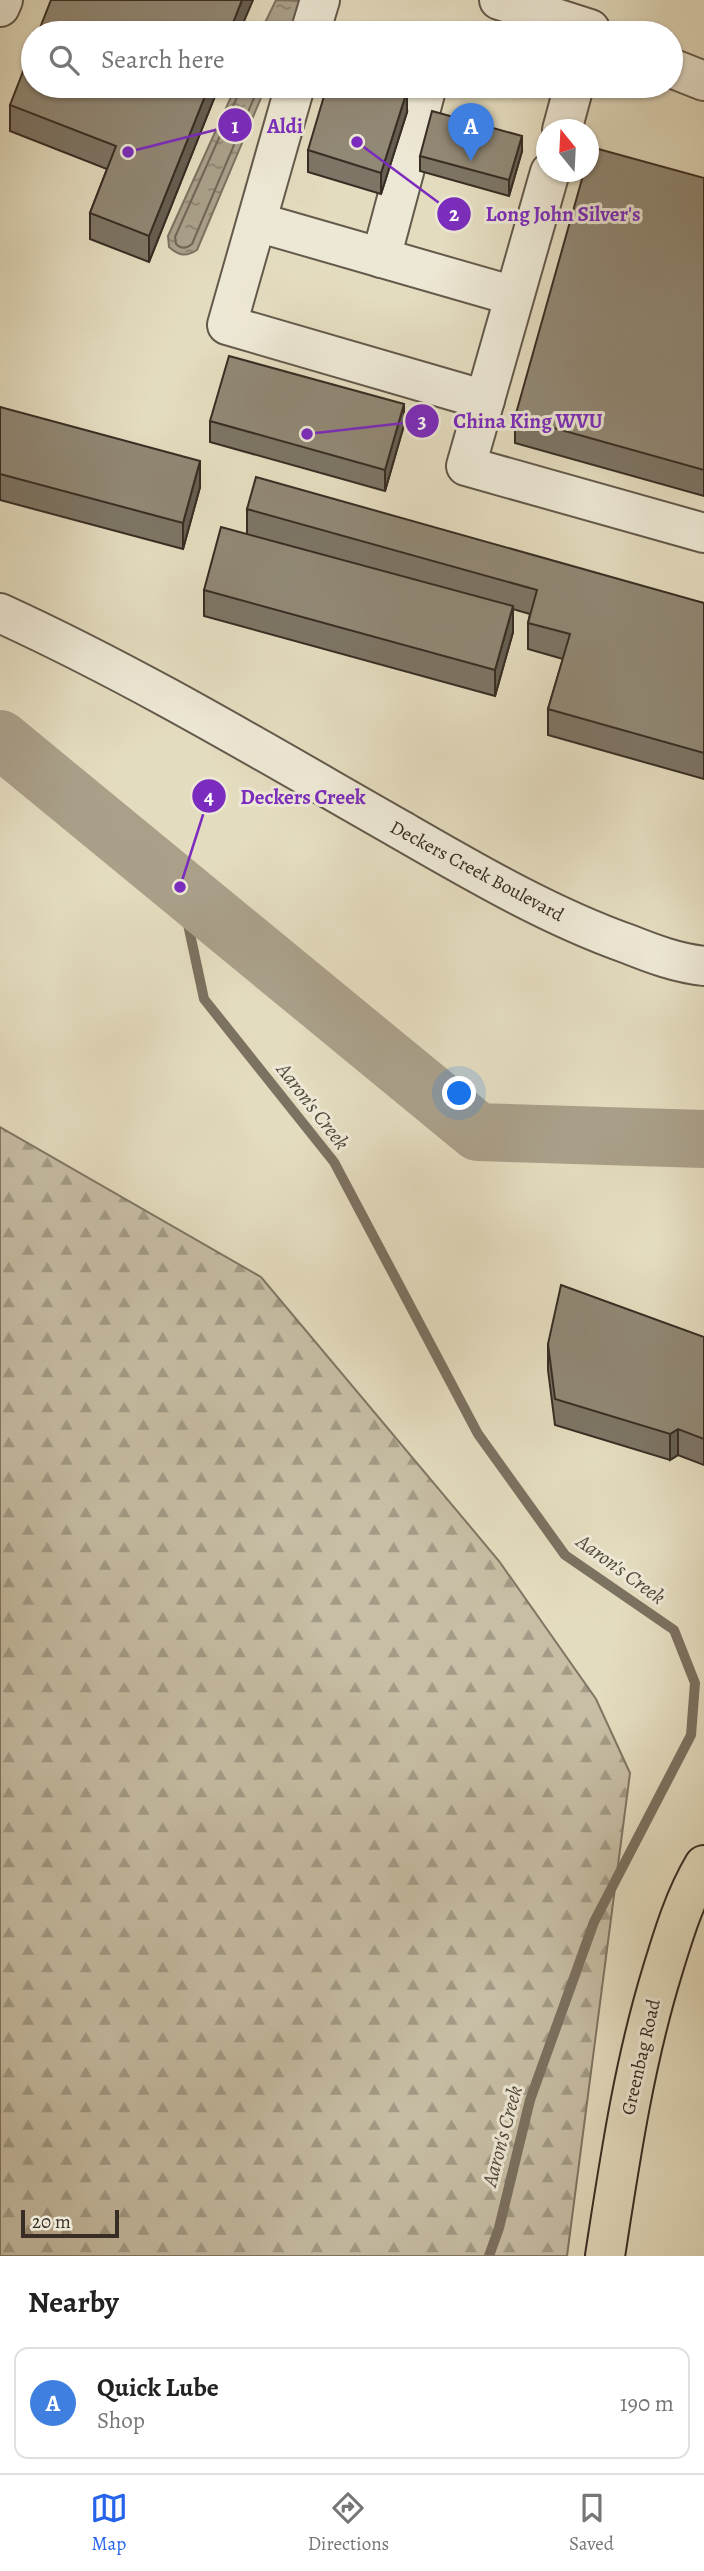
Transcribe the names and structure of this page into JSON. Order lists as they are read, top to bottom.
{
  "streets": {
    "main road": ["Greenbag Road"],
    "street": ["Deckers Creek Boulevard"]
  },
  "water": ["Aaron's Creek"],
  "places": [
    "Long John Silver's",
    "Aldi",
    "China King WVU",
    "Deckers Creek"
  ],
  "scale_bar": "20 m",
  "north": "top",
  "page": {
    "search": "Search here",
    "pins": "A",
    "scale": "20 m",
    "heading": "Nearby",
    "list": [
      {
        "mark": "A",
        "name": "Quick Lube",
        "note": "Shop",
        "value": "190 m"
      }
    ],
    "nav": ["Map", "Directions", "Saved"]
  }
}
